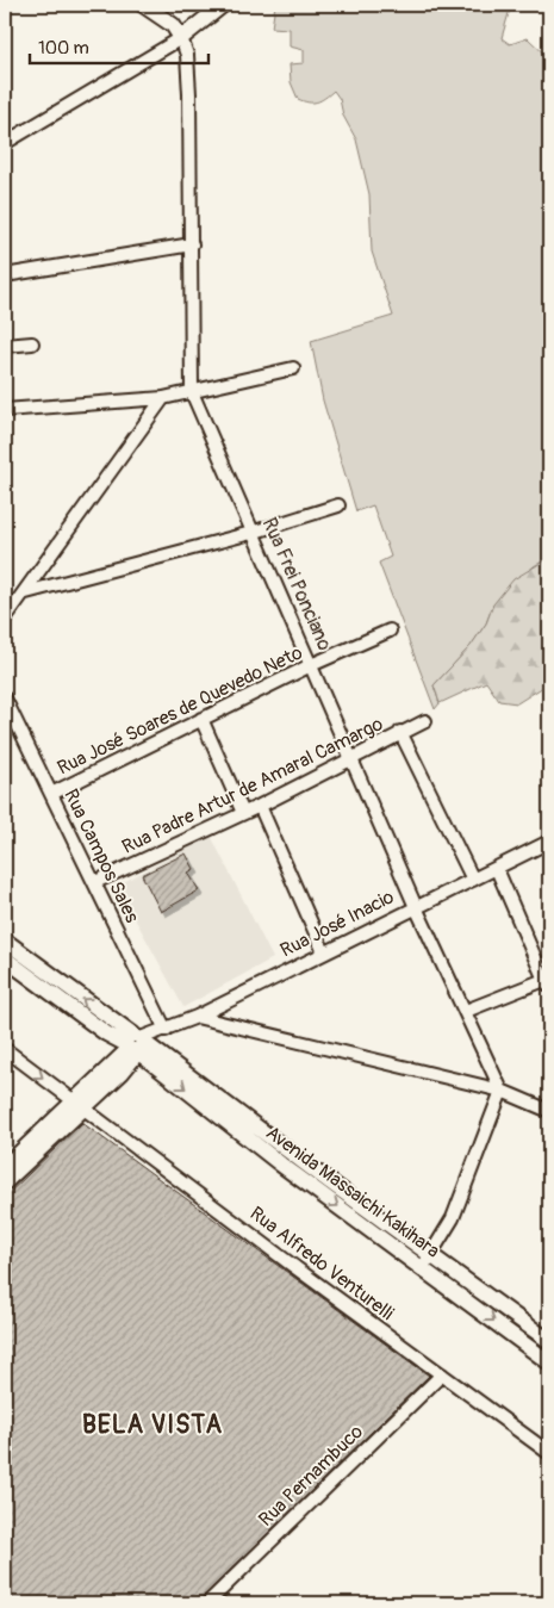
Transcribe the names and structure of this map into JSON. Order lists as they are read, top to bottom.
{
  "streets": {
    "street": [
      "Rua Frei Ponciano",
      "Rua José Soares de Quevedo Neto",
      "Rua Padre Artur de Amaral Camargo",
      "Rua Campos Sales",
      "Rua José Inacio",
      "Avenida Massaichi Kakihara",
      "Rua Alfredo Venturelli",
      "Rua Pernambuco"
    ]
  },
  "crossings": [
    ["Rua Frei Ponciano", "Rua José Soares de Quevedo Neto"],
    ["Rua Frei Ponciano", "Rua Padre Artur de Amaral Camargo"],
    ["Rua Frei Ponciano", "Rua José Inacio"],
    ["Rua José Soares de Quevedo Neto", "Rua Campos Sales"],
    ["Rua Padre Artur de Amaral Camargo", "Rua Campos Sales"],
    ["Rua Campos Sales", "Rua José Inacio"],
    ["Rua José Inacio", "Avenida Massaichi Kakihara"],
    ["Rua José Inacio", "Rua Alfredo Venturelli"],
    ["Rua Alfredo Venturelli", "Rua Pernambuco"]
  ],
  "districts": ["BELA VISTA"],
  "scale_bar": "100 m"
}
